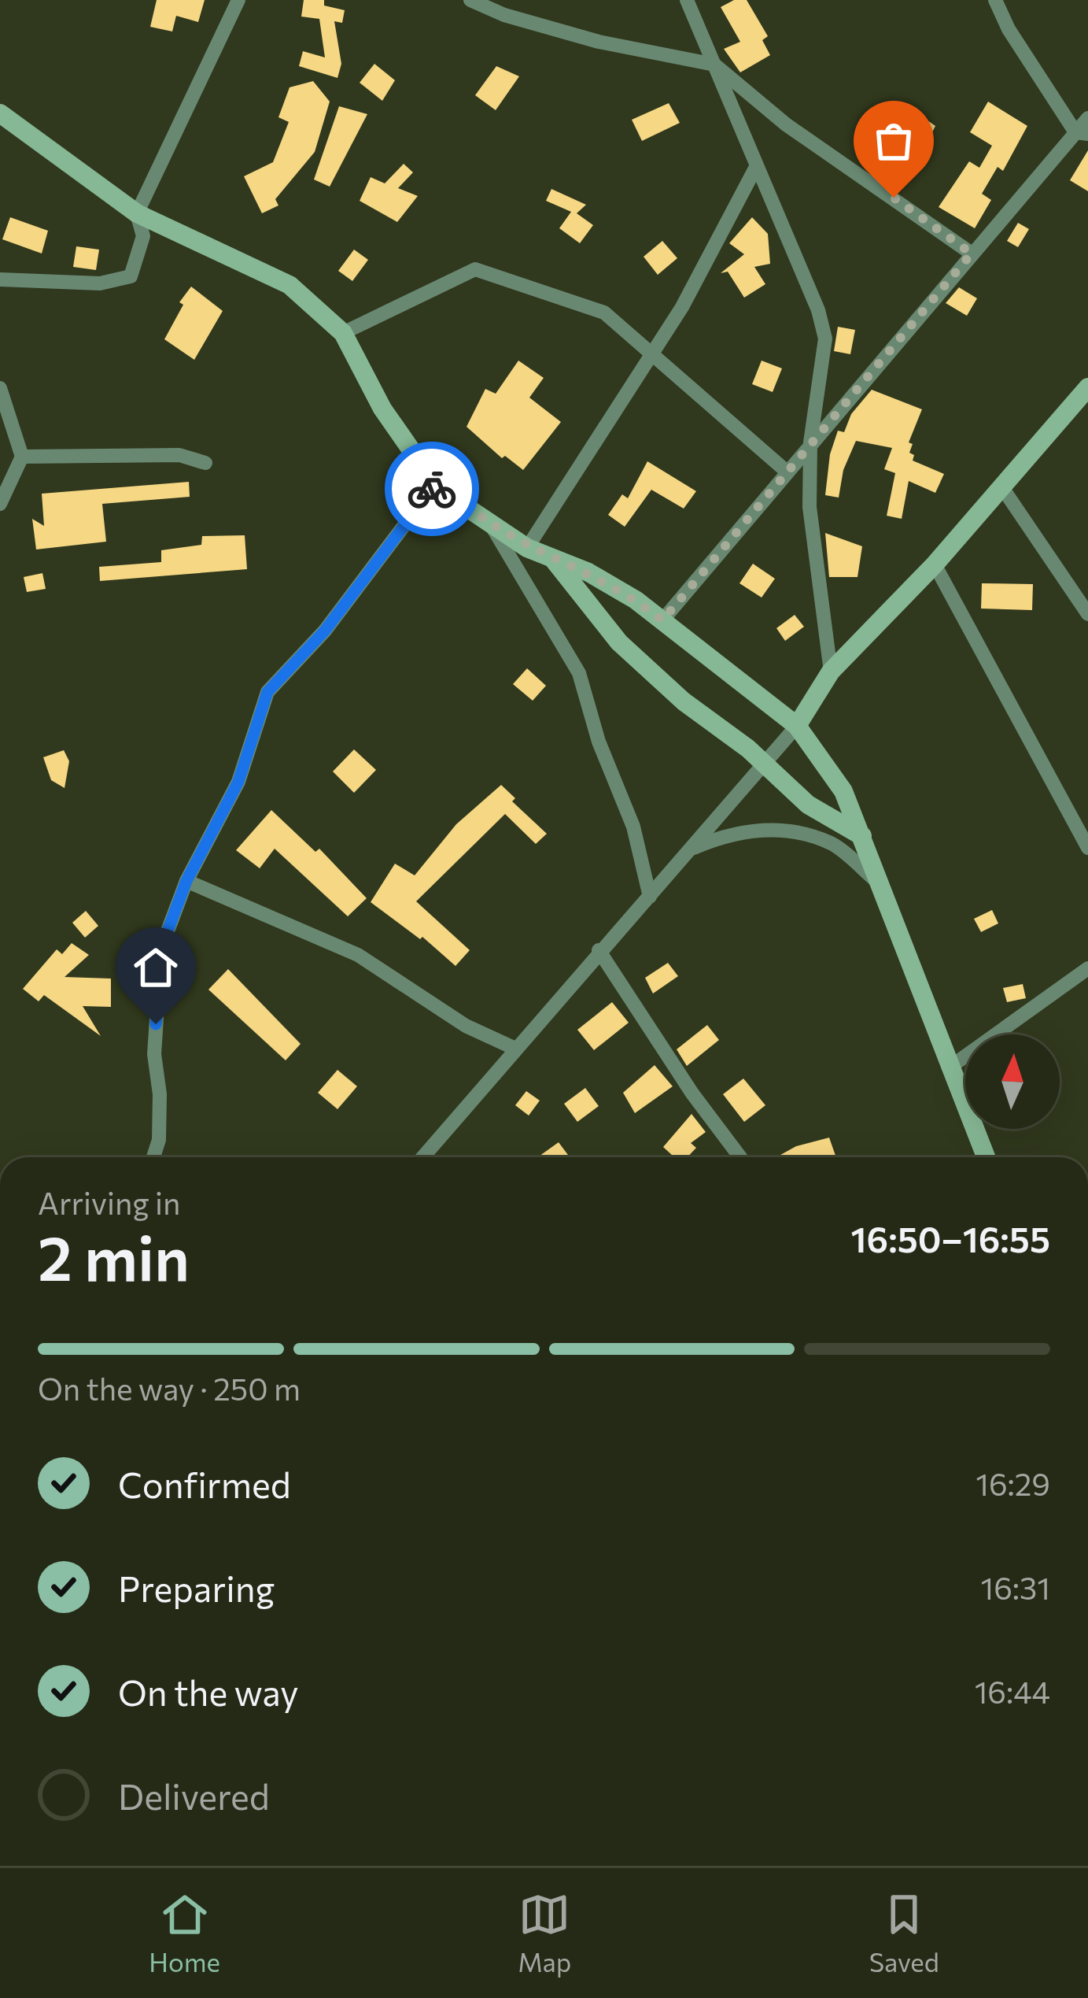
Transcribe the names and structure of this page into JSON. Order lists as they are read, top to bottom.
{
  "north": "top",
  "page": {
    "heading": ["2 min", "Arriving in", "16:50–16:55"],
    "bar": "On the way · 250 m",
    "list": [
      ["Confirmed", "16:29"],
      ["Preparing", "16:31"],
      ["On the way", "16:44"],
      "Delivered"
    ],
    "tabs": ["Home", "Map", "Saved"]
  }
}
